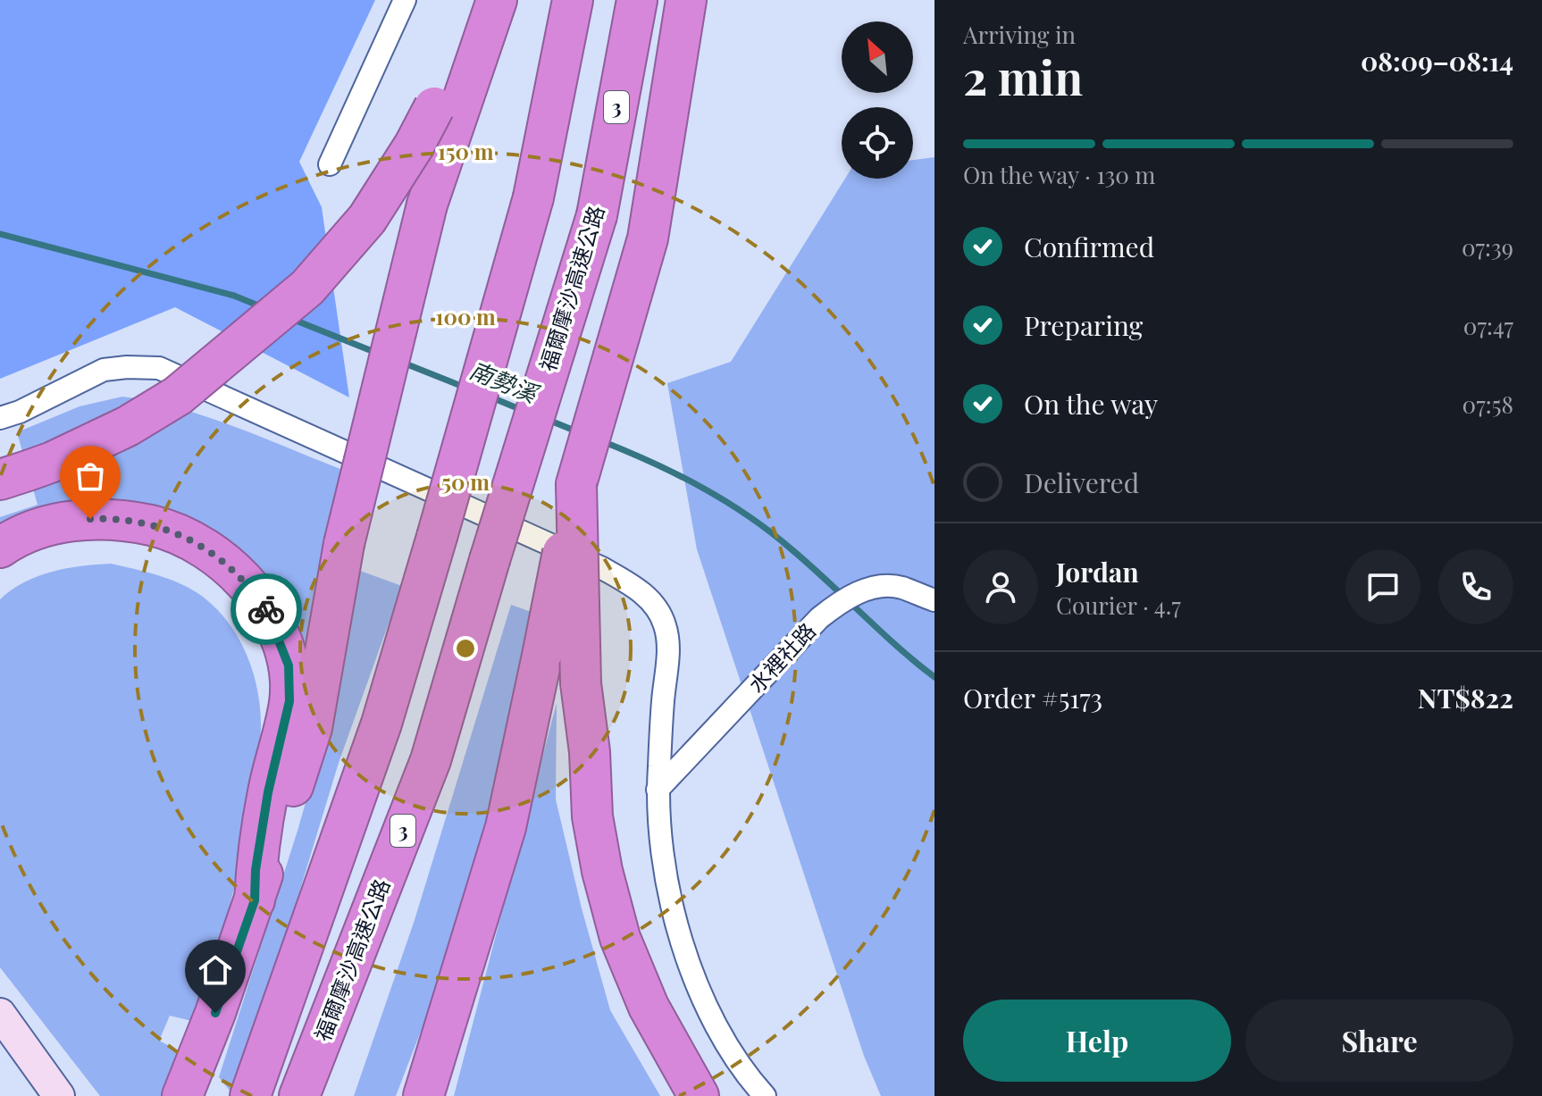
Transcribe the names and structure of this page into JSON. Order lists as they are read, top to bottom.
{
  "streets": {
    "highway": ["3", "福爾摩沙高速公路"],
    "street": ["水裡社路"]
  },
  "water": ["南勢溪"],
  "north": "top left",
  "page": {
    "heading": ["2 min", "Arriving in", "08:09–08:14"],
    "panel": [
      "Jordan",
      "Courier · 4.7",
      "Order #5173",
      "NT$822"
    ],
    "bar": "On the way · 130 m",
    "list": [
      ["Confirmed", "07:39"],
      ["Preparing", "07:47"],
      ["On the way", "07:58"],
      "Delivered"
    ],
    "buttons": ["Help", "Share"]
  },
  "rings": ["150 m", "100 m", "50 m"]
}
